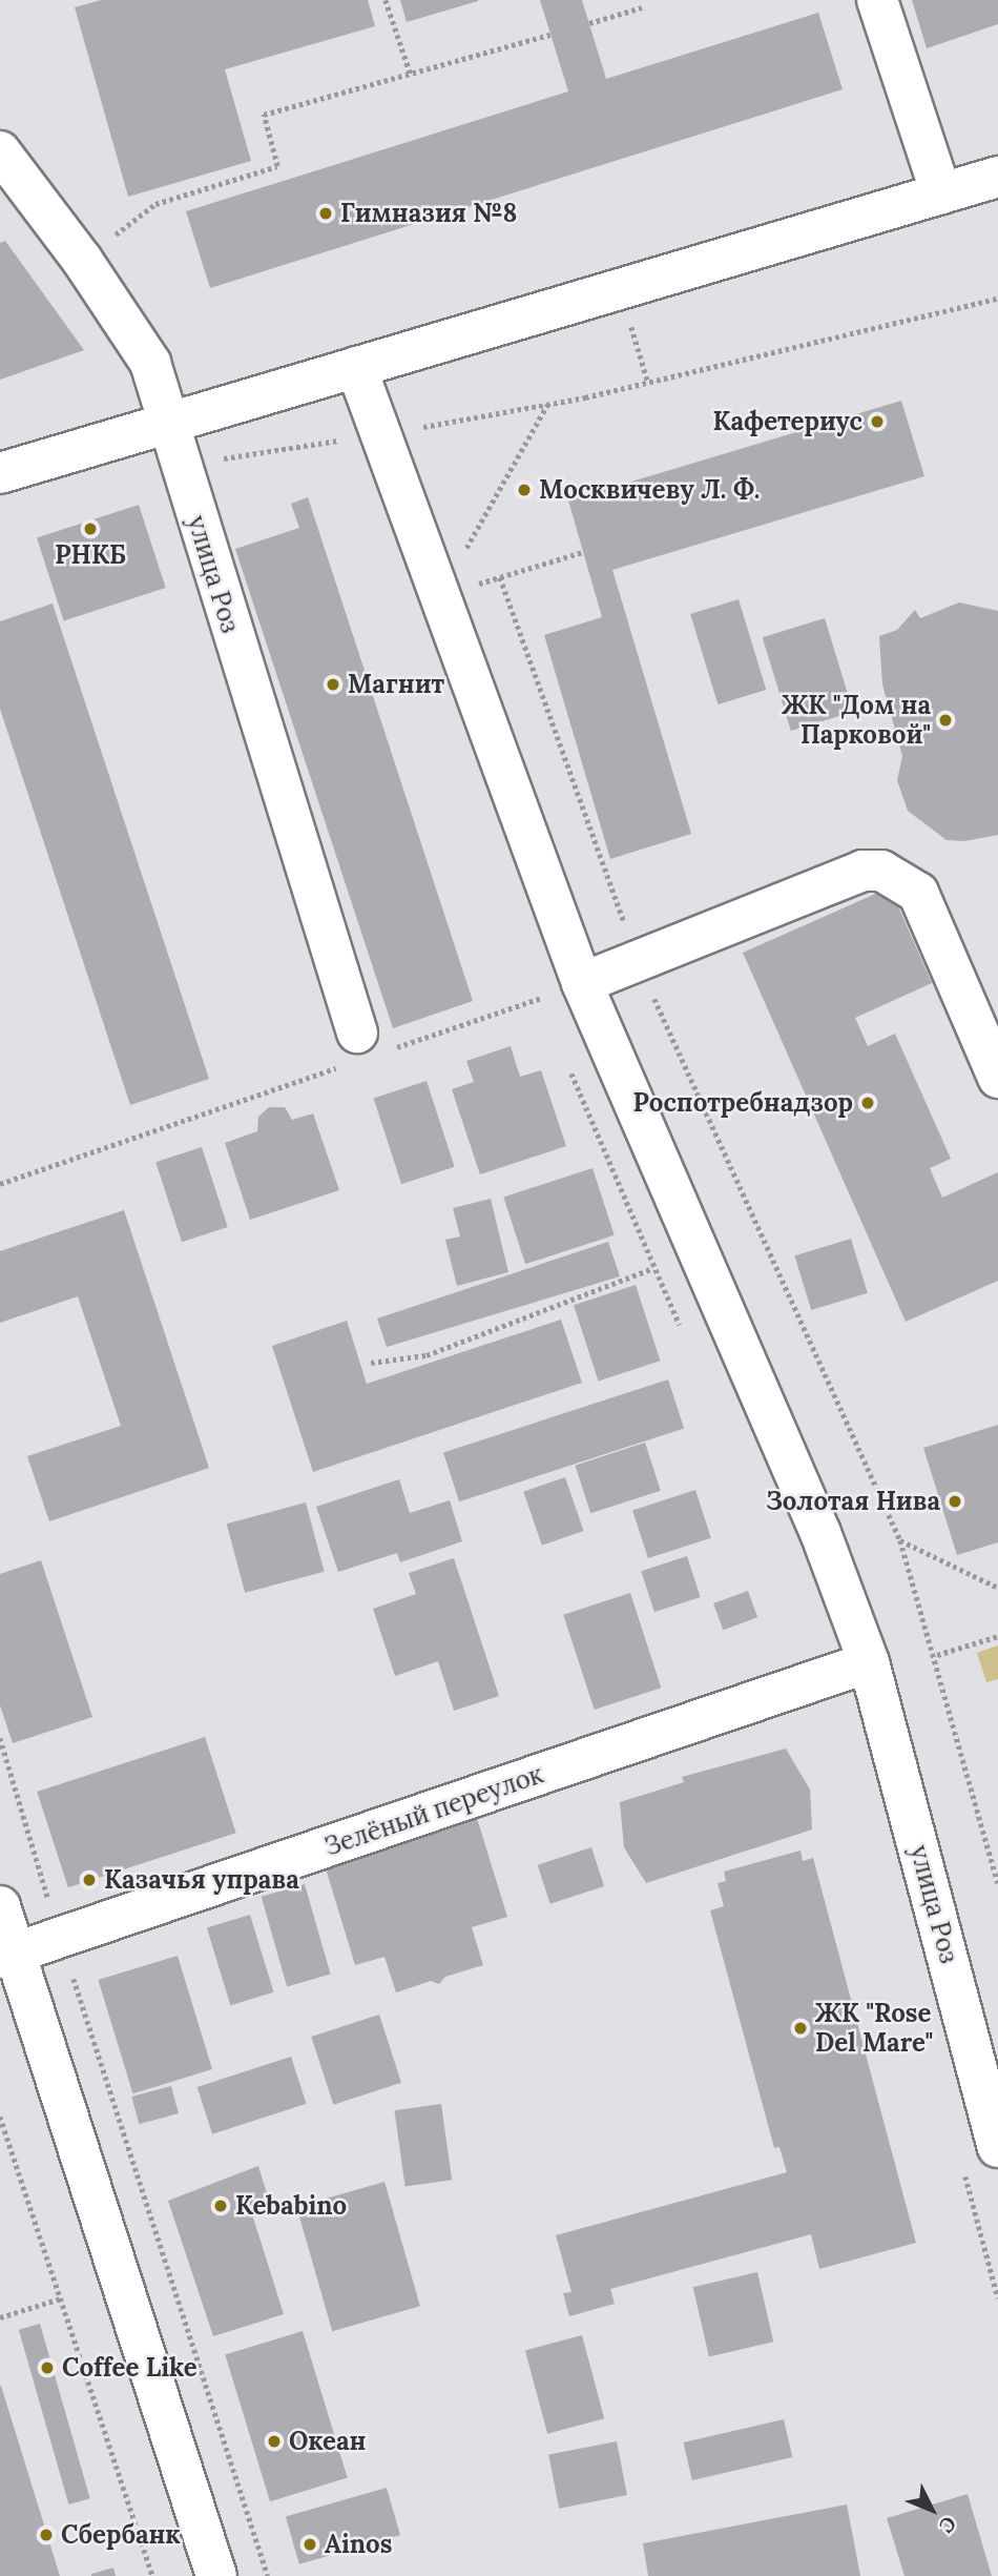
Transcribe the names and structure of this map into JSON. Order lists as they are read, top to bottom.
{
  "streets": {
    "street": ["улица Роз", "Зелёный переулок"]
  },
  "crossings": [
    ["улица Роз", "Зелёный переулок"]
  ],
  "places": [
    "Гимназия №8",
    "Кафетериус",
    "Москвичеву Л. Ф.",
    "РНКБ",
    "Магнит",
    "ЖК \"Дом на Парковой\"",
    "Роспотребнадзор",
    "Золотая Нива",
    "Казачья управа",
    "ЖК \"Rose Del Mare\"",
    "Kebabino",
    "Coffee Like",
    "Океан",
    "Сбербанк",
    "Ainos"
  ],
  "north": "bottom right"
}
